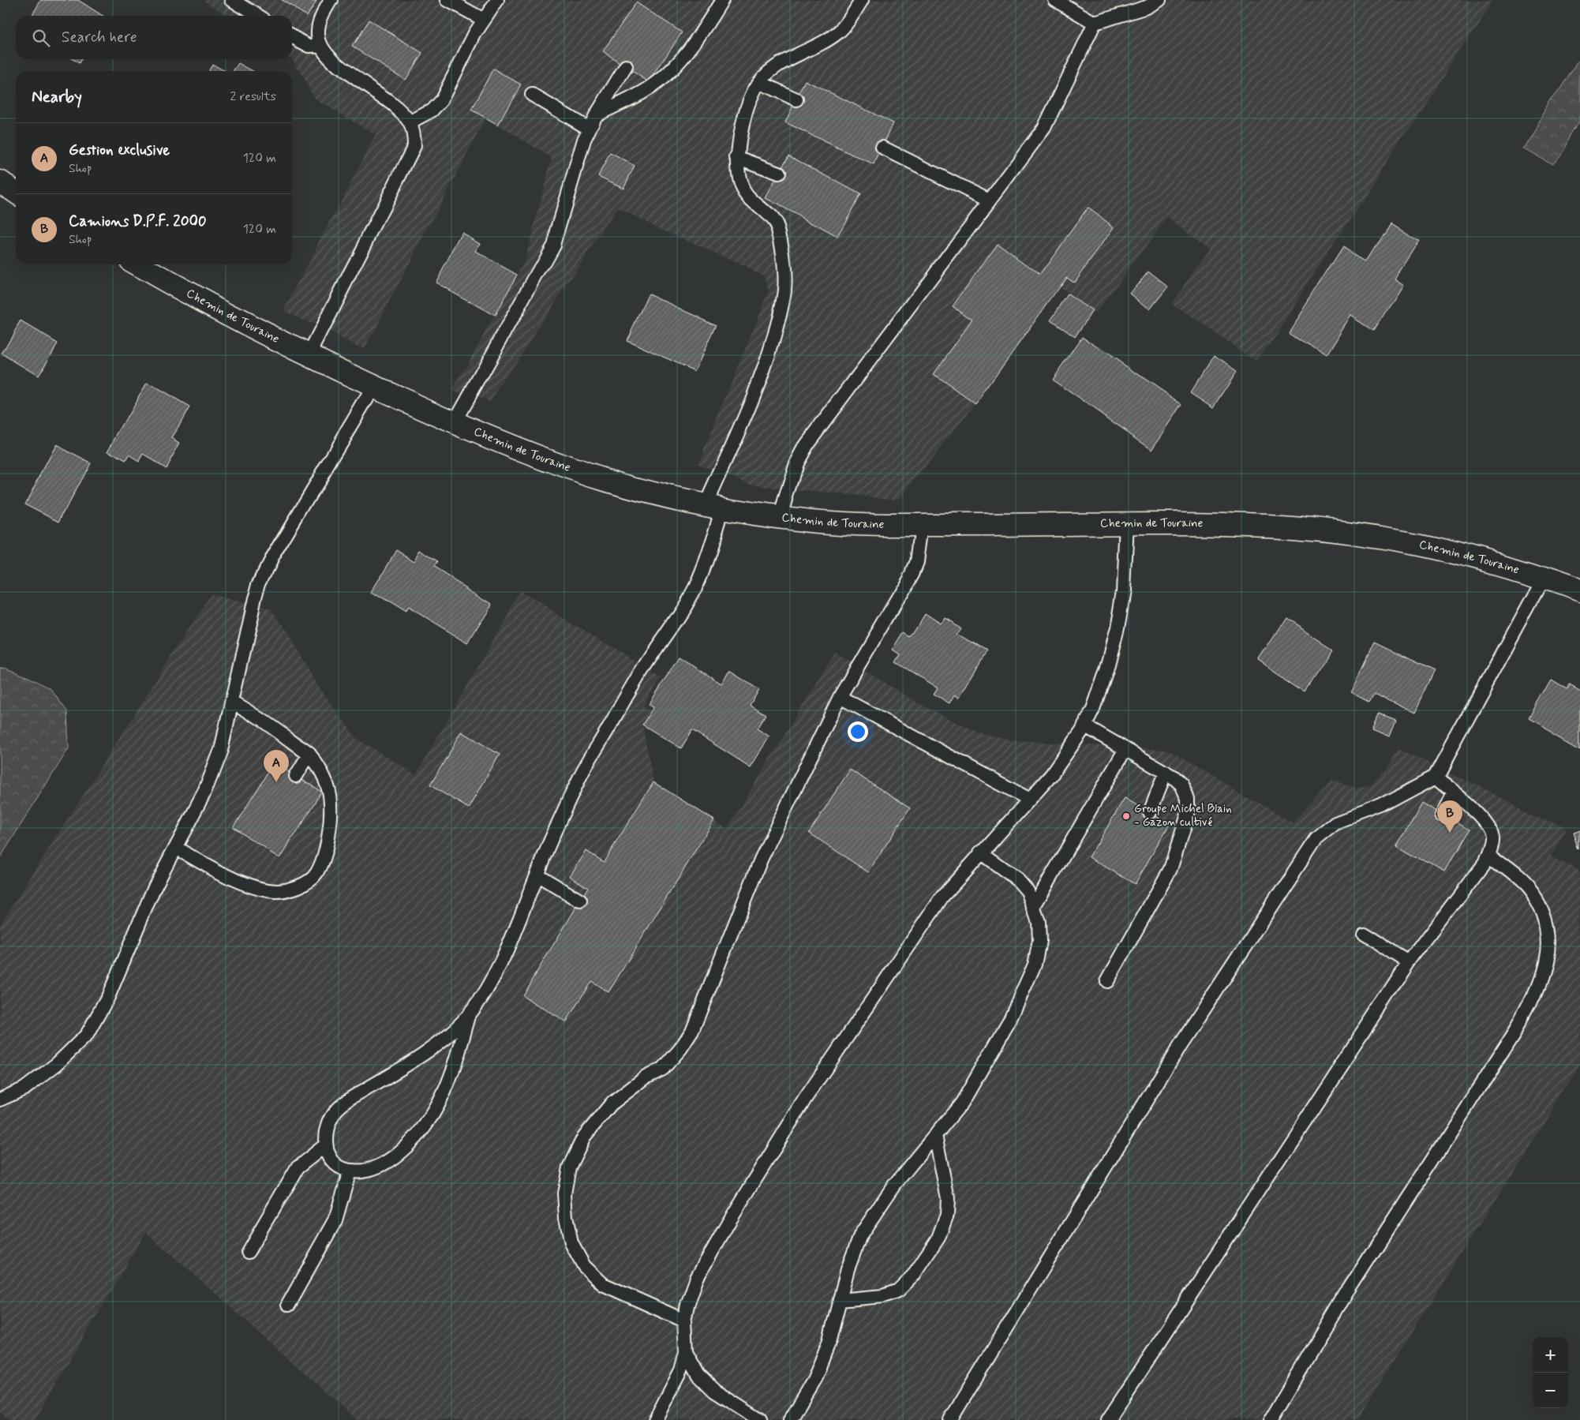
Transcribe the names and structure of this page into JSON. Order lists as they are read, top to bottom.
{
  "streets": {
    "street": ["Chemin de Touraine"]
  },
  "places": ["Groupe Michel Blain - Gazon cultivé"],
  "page": {
    "search": "Search here",
    "heading": ["Nearby", "2 results"],
    "list": [
      {
        "mark": "A",
        "name": "Gestion exclusive",
        "note": "Shop",
        "value": "120 m"
      },
      {
        "mark": "B",
        "name": "Camions D.P.F. 2000",
        "note": "Shop",
        "value": "120 m"
      }
    ],
    "pins": ["A", "B"],
    "map_buttons": ["+", "−"]
  }
}
